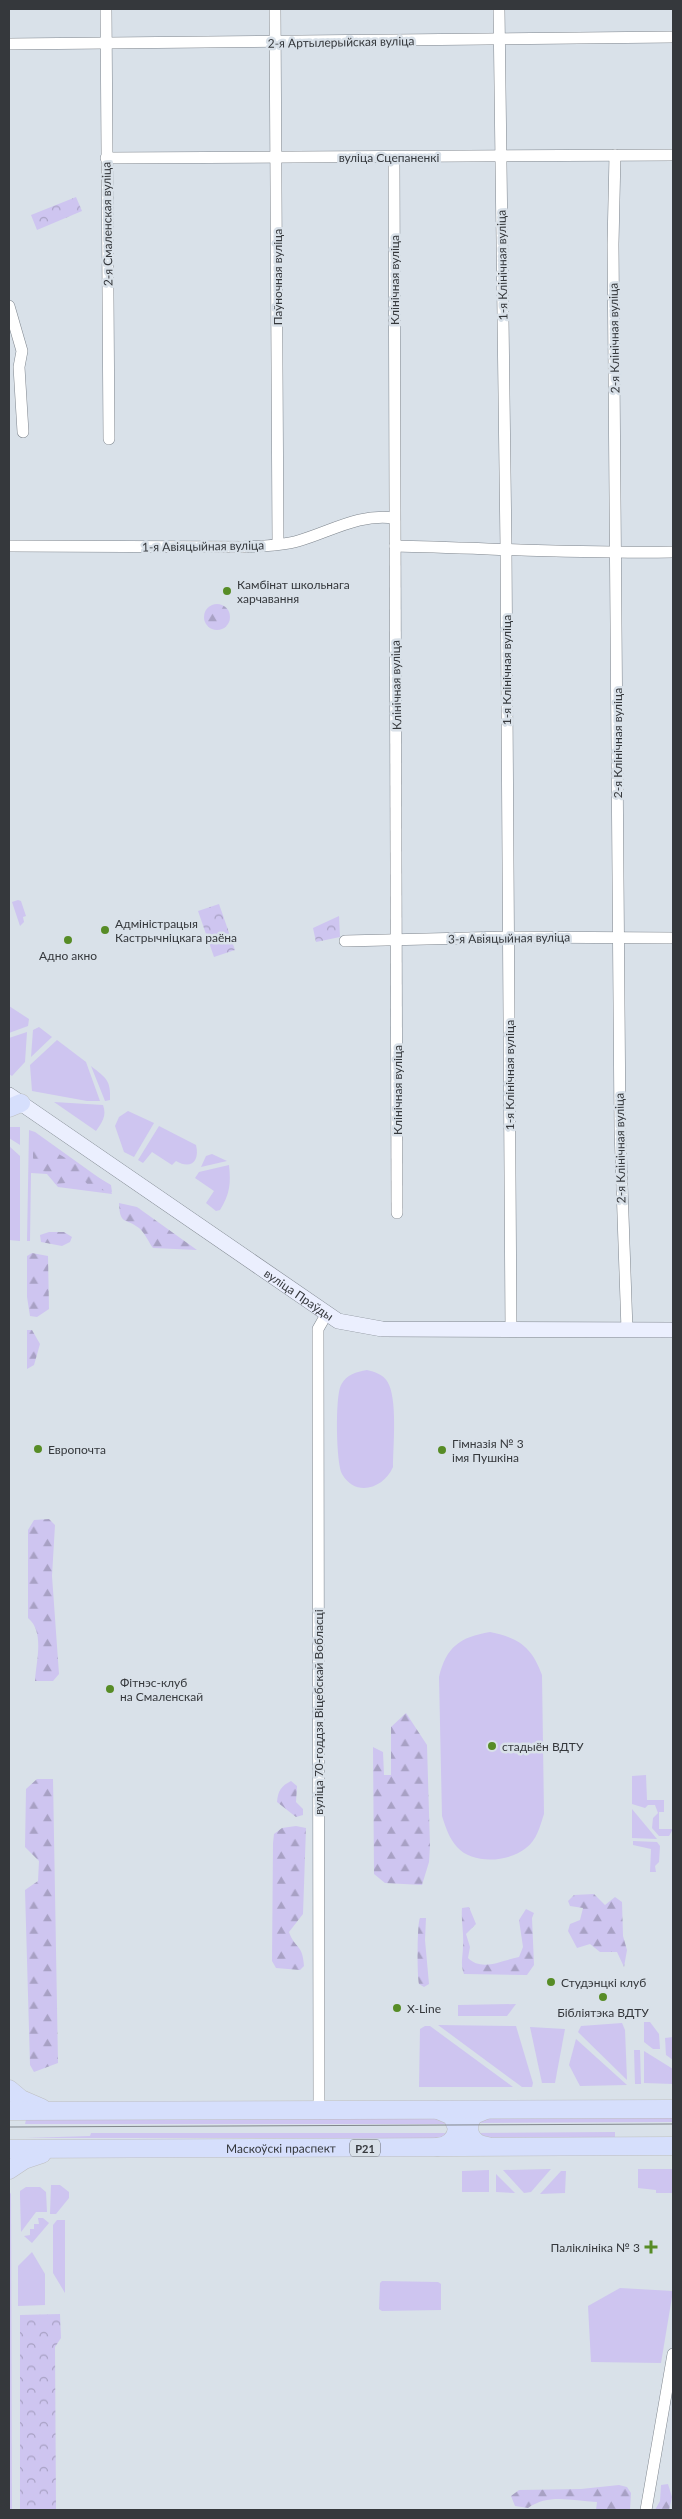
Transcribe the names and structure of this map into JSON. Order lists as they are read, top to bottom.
{
  "streets": {
    "main road": ["вуліца Праўды", "Р21", "Маскоўскі праспект"],
    "street": [
      "2-я Артылерыйская вуліца",
      "вуліца Сцепаненкі",
      "2-я Смаленская вуліца",
      "1-я Клінічная вуліца",
      "Паўночная вуліца",
      "Клінічная вуліца",
      "2-я Клінічная вуліца",
      "1-я Авіяцыйная вуліца",
      "3-я Авіяцыйная вуліца",
      "вуліца 70-годдзя Віцебскай Вобласці"
    ]
  },
  "crossings": [
    ["2-я Артылерыйская вуліца", "2-я Смаленская вуліца"],
    ["2-я Артылерыйская вуліца", "1-я Клінічная вуліца"],
    ["2-я Артылерыйская вуліца", "Паўночная вуліца"],
    ["вуліца Сцепаненкі", "2-я Смаленская вуліца"],
    ["вуліца Сцепаненкі", "1-я Клінічная вуліца"],
    ["вуліца Сцепаненкі", "Паўночная вуліца"],
    ["вуліца Сцепаненкі", "Клінічная вуліца"],
    ["вуліца Сцепаненкі", "2-я Клінічная вуліца"],
    ["1-я Клінічная вуліца", "3-я Авіяцыйная вуліца"],
    ["1-я Клінічная вуліца", "вуліца Праўды"],
    ["Паўночная вуліца", "1-я Авіяцыйная вуліца"],
    ["Клінічная вуліца", "1-я Авіяцыйная вуліца"],
    ["Клінічная вуліца", "3-я Авіяцыйная вуліца"],
    ["2-я Клінічная вуліца", "3-я Авіяцыйная вуліца"],
    ["2-я Клінічная вуліца", "вуліца Праўды"],
    ["вуліца Праўды", "вуліца 70-годдзя Віцебскай Вобласці"]
  ],
  "places": {
    "other": [
      "Камбінат школьнага харчавання",
      "Адміністрацыя Кастрычніцкага раёна",
      "Адно акно",
      "Европочта",
      "Гімназія № 3 імя Пушкіна",
      "Фітнэс-клуб на Смаленскай",
      "стадыён ВДТУ",
      "Студэнцкі клуб",
      "Бібліятэка ВДТУ",
      "X-Line"
    ],
    "health": ["Паліклініка № 3"]
  }
}
